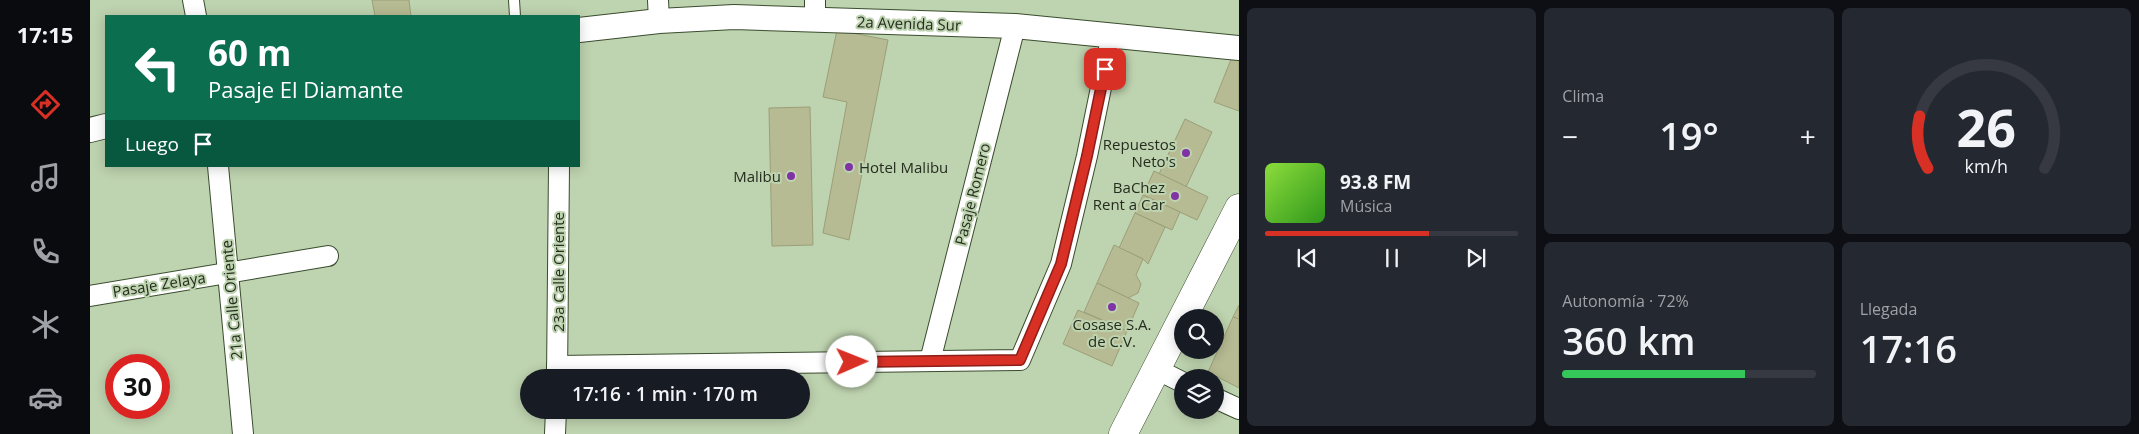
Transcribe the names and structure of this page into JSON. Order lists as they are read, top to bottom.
{
  "streets": {
    "street": [
      "2a Avenida Sur",
      "Pasaje Romero",
      "23a Calle Oriente",
      "Pasaje Zelaya",
      "21a Calle Oriente"
    ]
  },
  "crossings": [
    ["2a Avenida Sur", "Pasaje Romero"],
    ["Pasaje Zelaya", "21a Calle Oriente"]
  ],
  "places": [
    "Repuestos Neto's",
    "Hotel Malibu",
    "Malibu",
    "BaChez Rent a Car",
    "Cosase S.A. de C.V."
  ],
  "page": {
    "tabs": "17:15",
    "tile": [
      "Clima",
      ["Autonomía · 72%", "360 km"],
      ["Llegada", "17:16"]
    ],
    "turn": ["60 m", "Pasaje El Diamante"],
    "heat": ["−", "19°", "+"],
    "then": "Luego",
    "song": ["93.8 FM", "Música"],
    "limit": "30",
    "trip": "17:16 · 1 min · 170 m",
    "gauge": ["26", "km/h"]
  }
}
